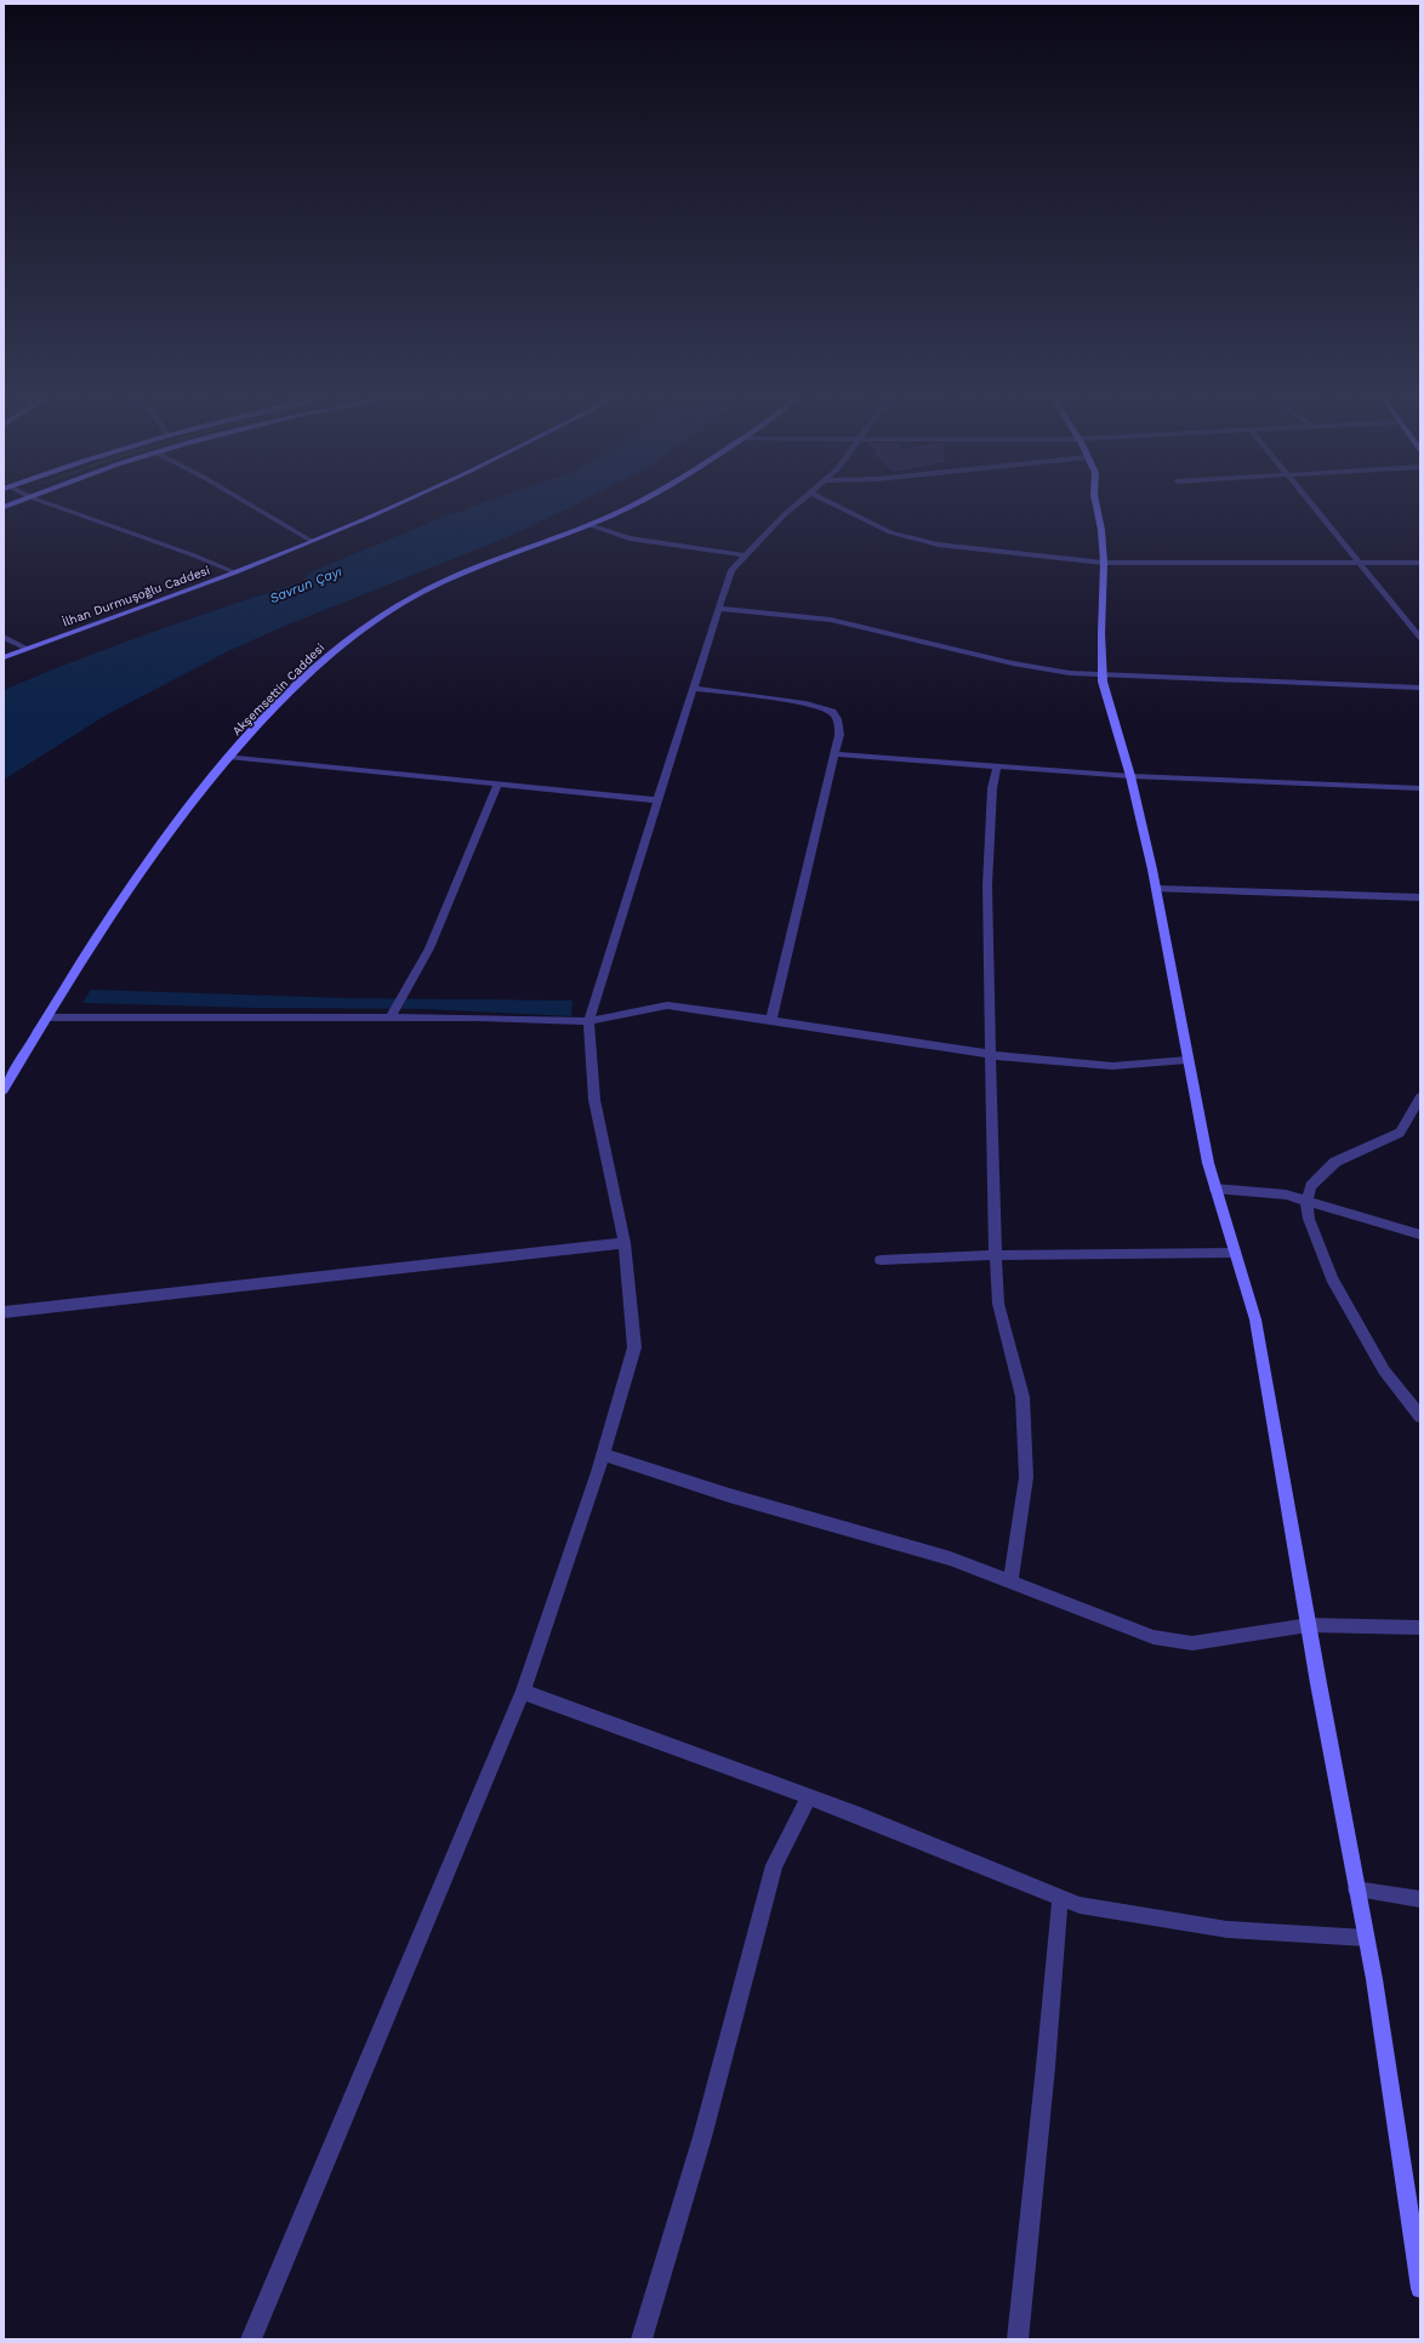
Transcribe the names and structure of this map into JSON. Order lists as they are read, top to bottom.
{
  "streets": {
    "street": ["İlhan Durmuşoğlu Caddesi", "Akşemsettin Caddesi"]
  },
  "water": ["Savrun Çayı"]
}
